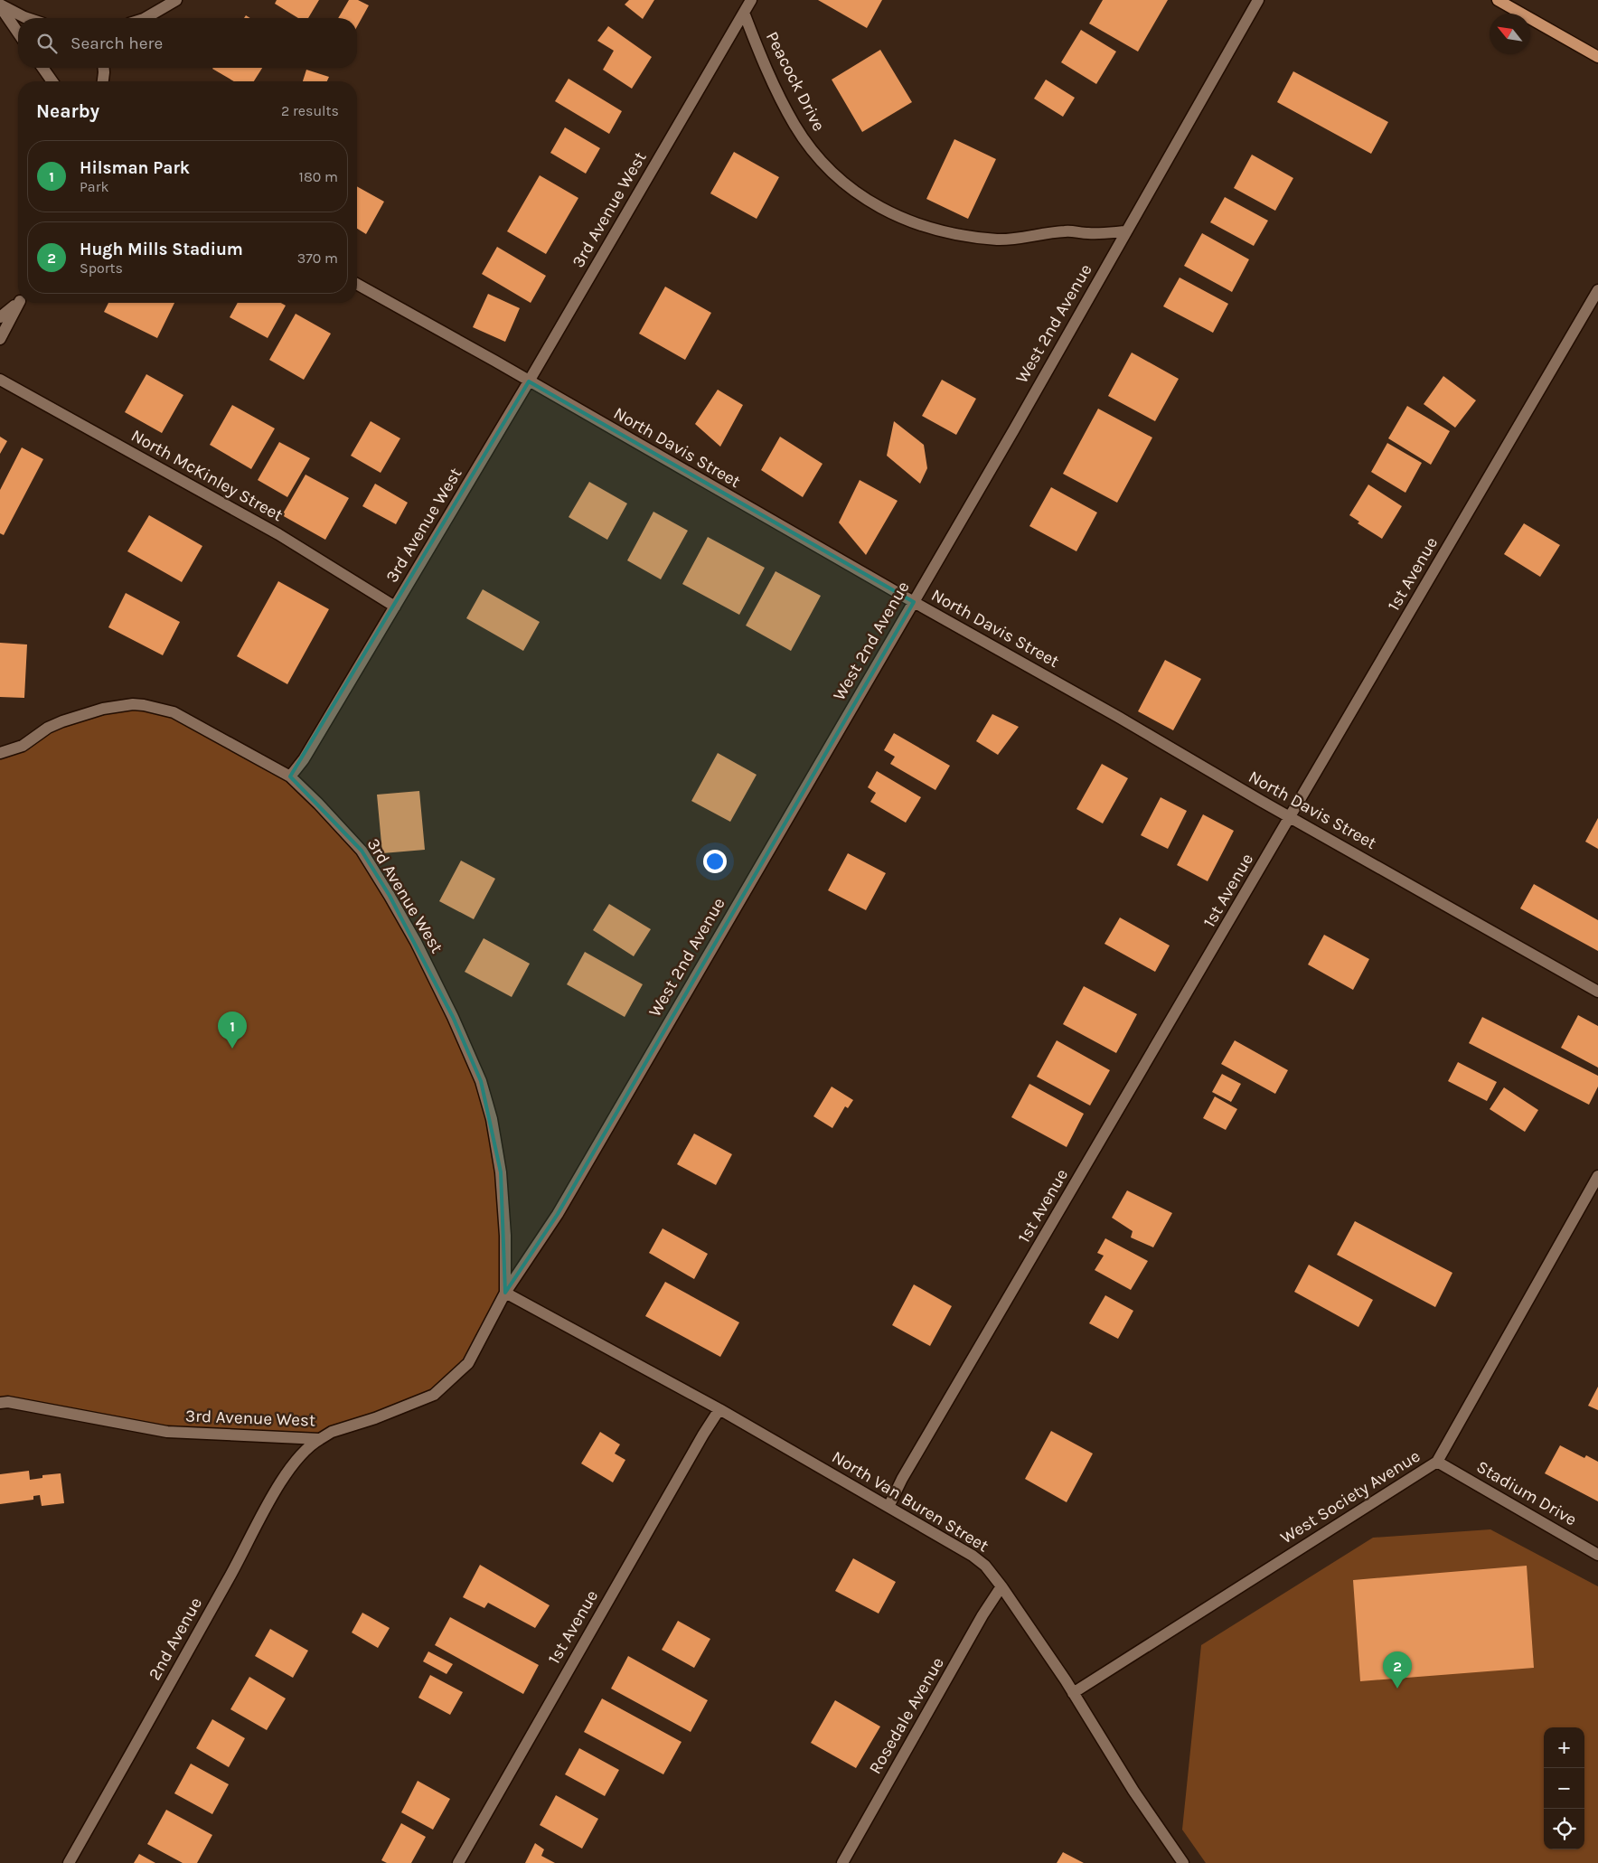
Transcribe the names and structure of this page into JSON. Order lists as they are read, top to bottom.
{
  "streets": {
    "street": [
      "Peacock Drive",
      "3rd Avenue West",
      "West 2nd Avenue",
      "North Davis Street",
      "North McKinley Street",
      "1st Avenue",
      "Stadium Drive",
      "West Society Avenue",
      "North Van Buren Street",
      "2nd Avenue",
      "Rosedale Avenue"
    ]
  },
  "crossings": [
    ["Peacock Drive", "3rd Avenue West"],
    ["Peacock Drive", "West 2nd Avenue"],
    ["3rd Avenue West", "West 2nd Avenue"],
    ["3rd Avenue West", "North Davis Street"],
    ["3rd Avenue West", "North McKinley Street"],
    ["3rd Avenue West", "North Van Buren Street"],
    ["3rd Avenue West", "2nd Avenue"],
    ["West 2nd Avenue", "North Davis Street"],
    ["West 2nd Avenue", "North Van Buren Street"],
    ["North Davis Street", "1st Avenue"],
    ["1st Avenue", "North Van Buren Street"],
    ["Stadium Drive", "West Society Avenue"],
    ["West Society Avenue", "North Van Buren Street"],
    ["North Van Buren Street", "Rosedale Avenue"]
  ],
  "north": "top left",
  "page": {
    "search": "Search here",
    "heading": ["Nearby", "2 results"],
    "list": [
      {
        "mark": "1",
        "name": "Hilsman Park",
        "note": "Park",
        "value": "180 m"
      },
      {
        "mark": "2",
        "name": "Hugh Mills Stadium",
        "note": "Sports",
        "value": "370 m"
      }
    ],
    "pins": ["1", "2"],
    "map_buttons": ["+", "−"]
  }
}
